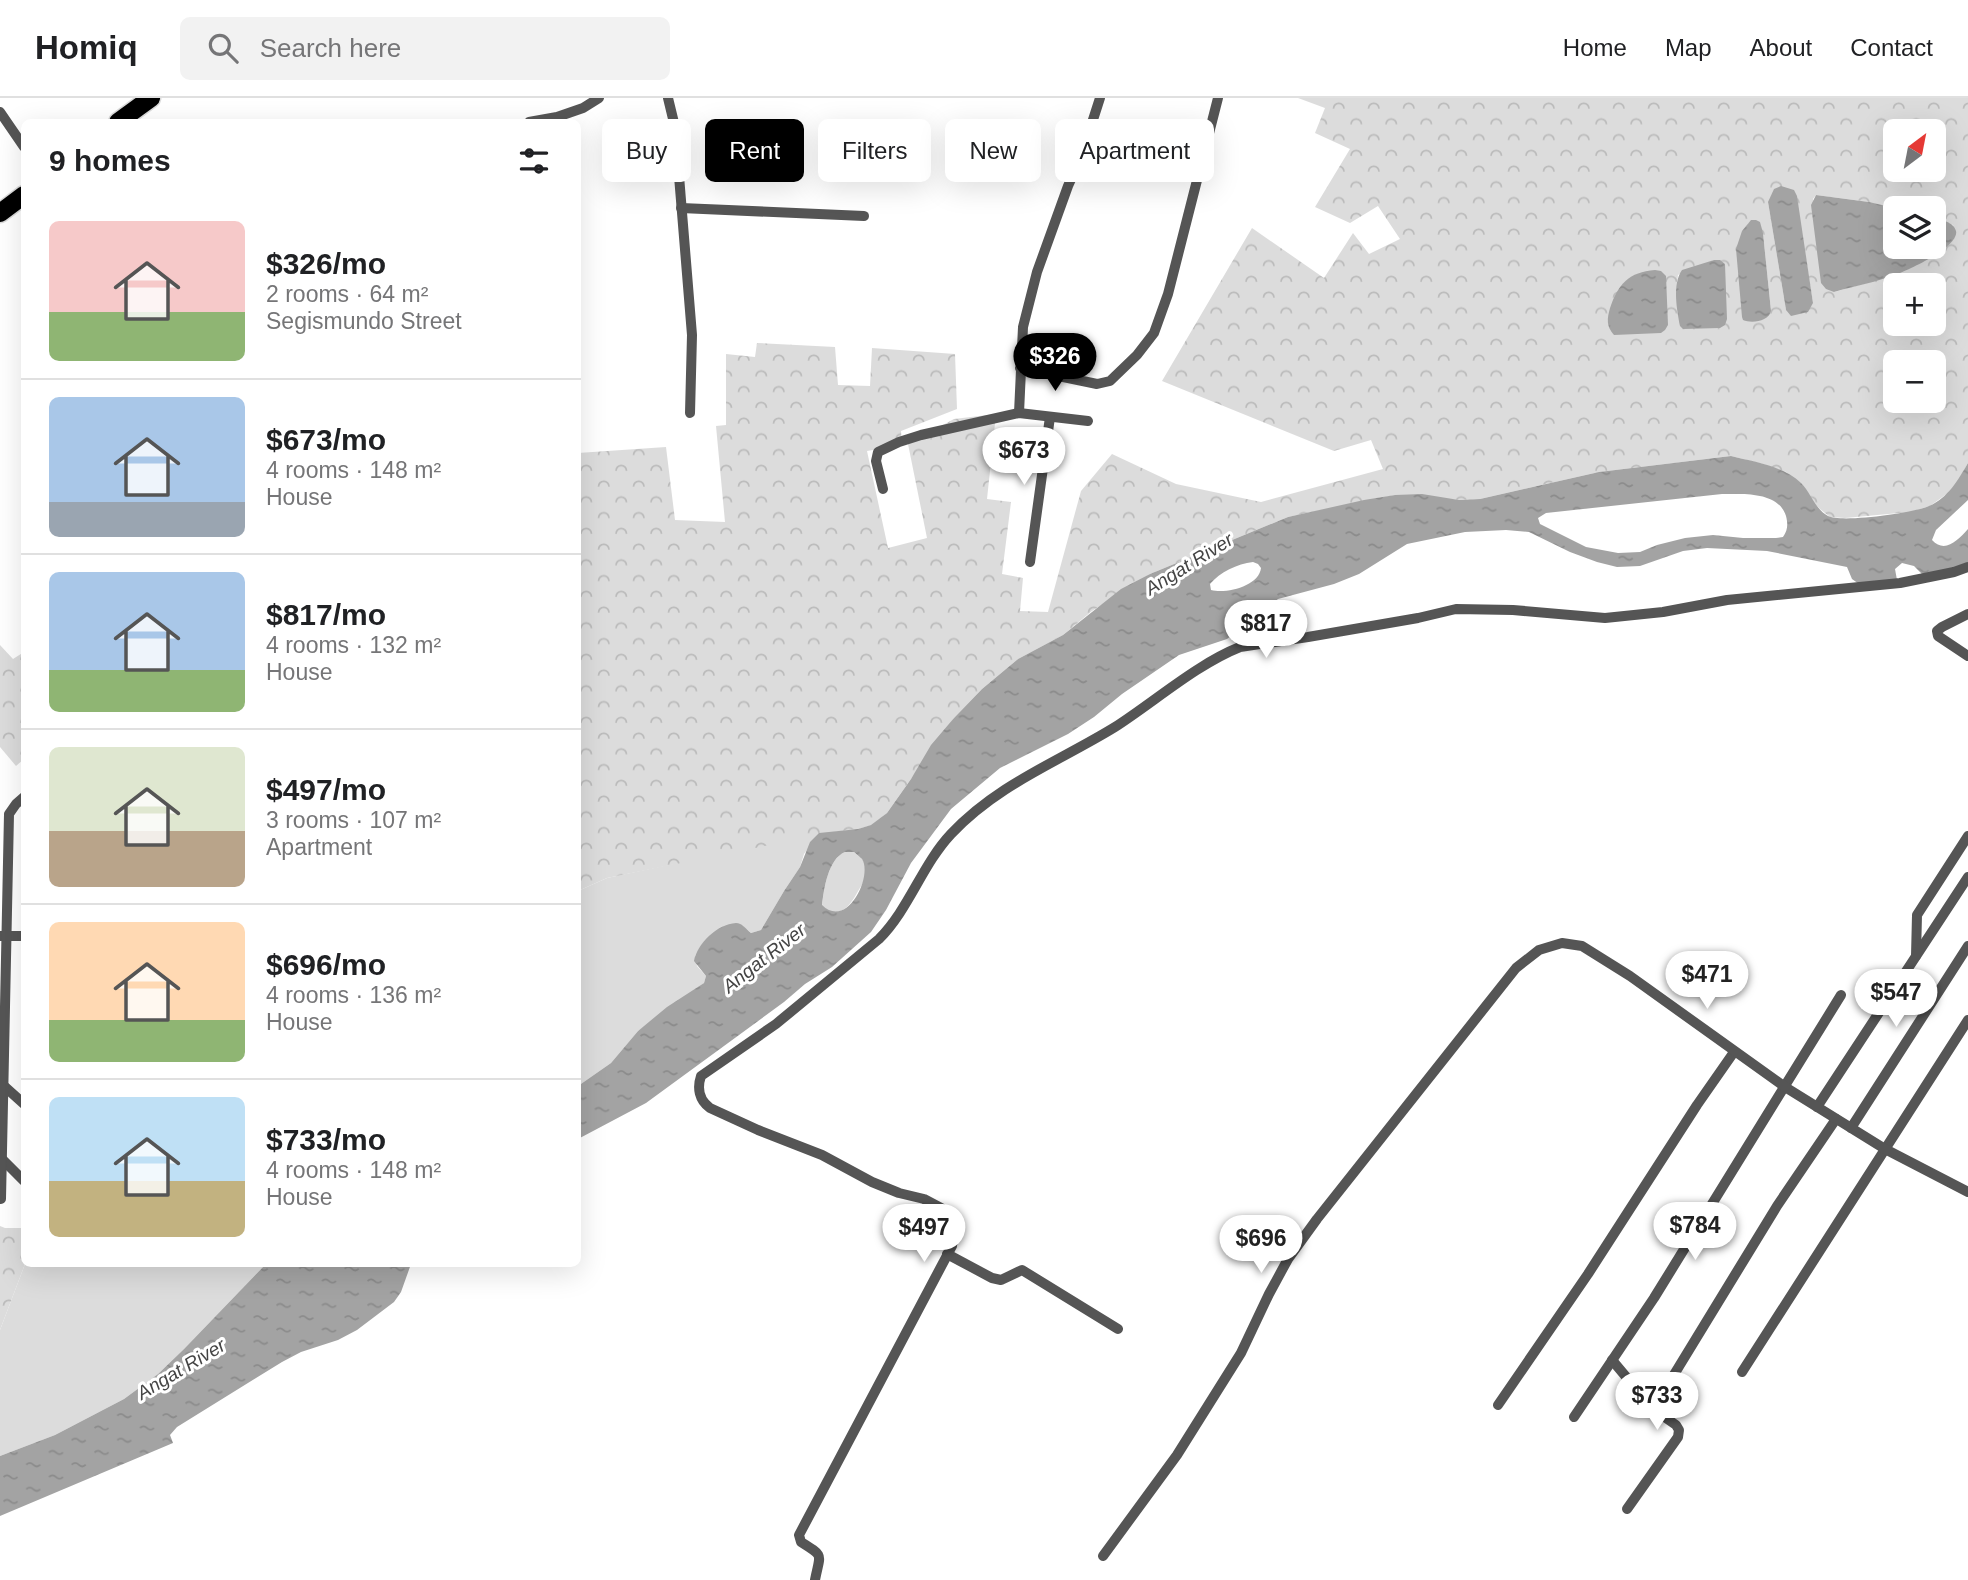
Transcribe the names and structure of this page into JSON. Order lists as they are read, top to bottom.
{
  "water": ["Angat River"],
  "north": "top right",
  "page": {
    "header": "Homiq",
    "search": "Search here",
    "nav": [
      "Home",
      "Map",
      "About",
      "Contact"
    ],
    "map_buttons": ["+", "−"],
    "chip": [
      "Buy",
      "Rent",
      "Filters",
      "New",
      "Apartment"
    ],
    "heading": "9 homes",
    "list": [
      {
        "name": "$326/mo",
        "note": "2 rooms · 64 m² · Segismundo Street"
      },
      {
        "name": "$673/mo",
        "note": "4 rooms · 148 m² · House"
      },
      {
        "name": "$817/mo",
        "note": "4 rooms · 132 m² · House"
      },
      {
        "name": "$497/mo",
        "note": "3 rooms · 107 m² · Apartment"
      },
      {
        "name": "$696/mo",
        "note": "4 rooms · 136 m² · House"
      },
      {
        "name": "$733/mo",
        "note": "4 rooms · 148 m² · House"
      }
    ],
    "price": [
      "$326",
      "$673",
      "$817",
      "$471",
      "$547",
      "$784",
      "$497",
      "$696",
      "$733"
    ]
  }
}
